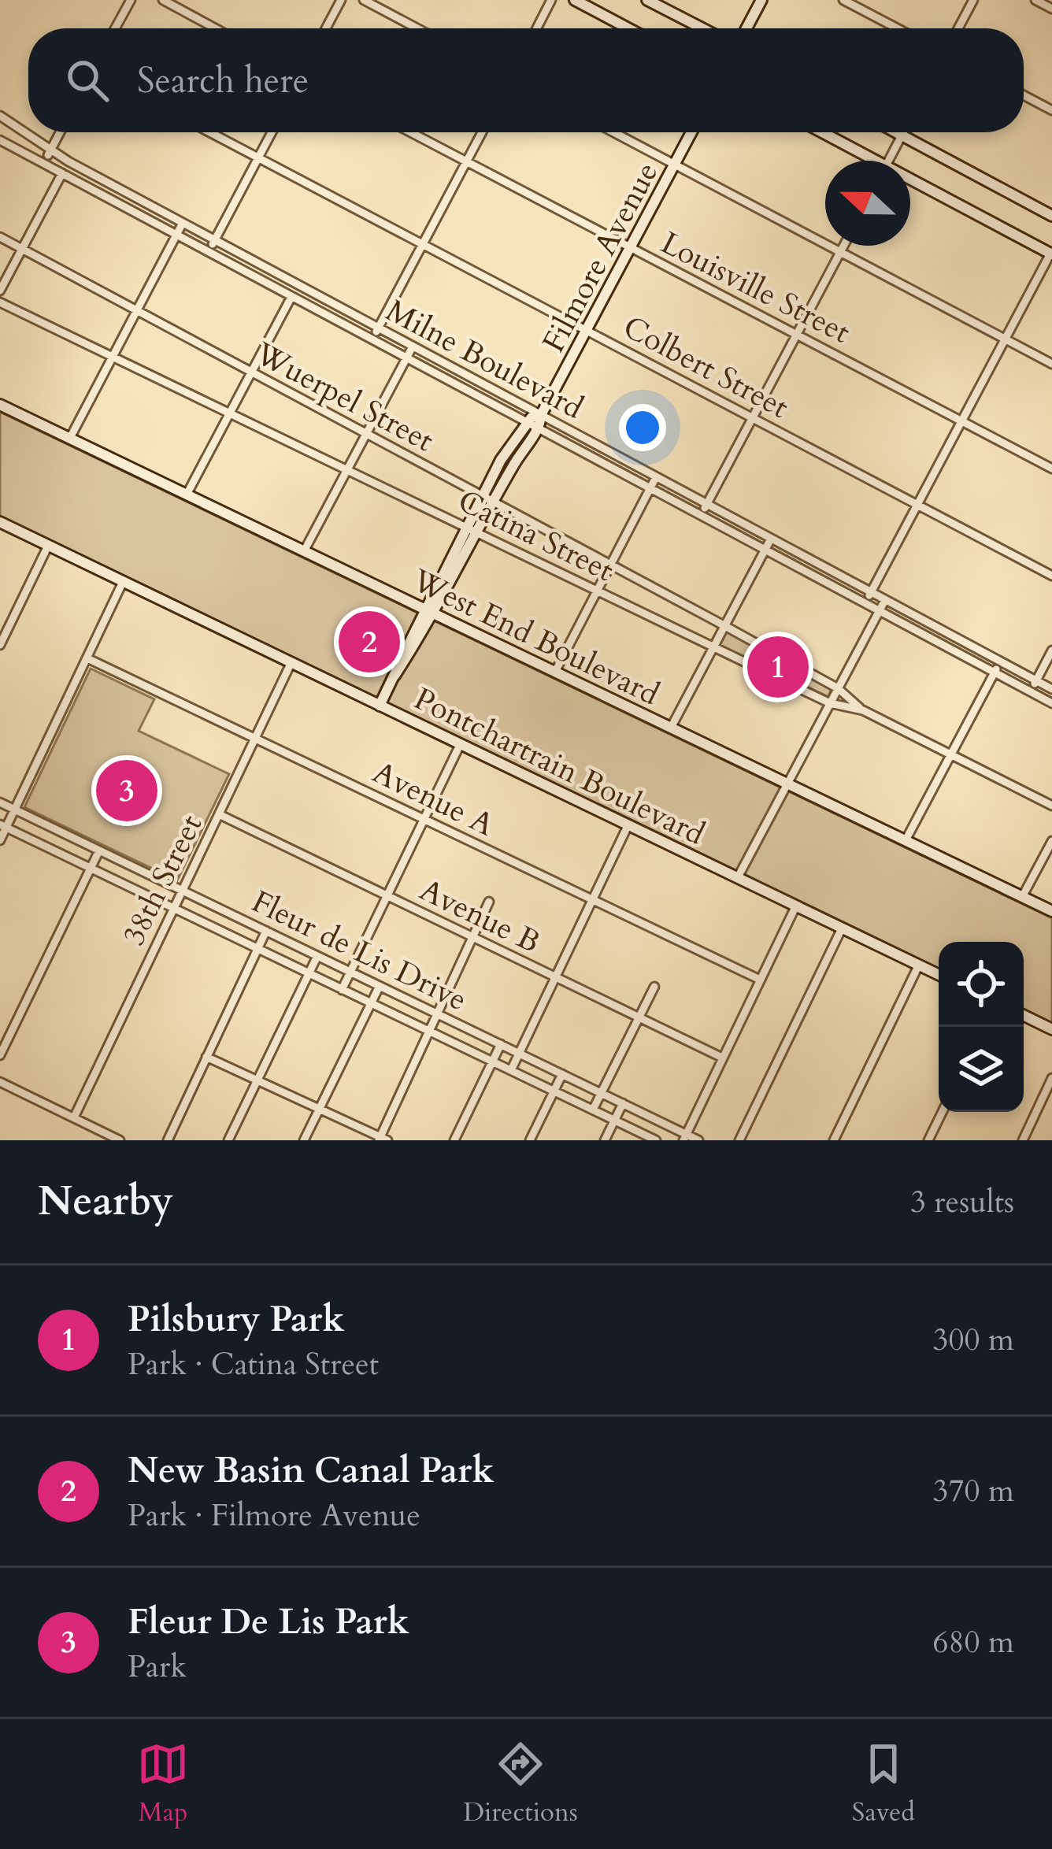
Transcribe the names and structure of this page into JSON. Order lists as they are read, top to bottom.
{
  "streets": {
    "main road": ["Filmore Avenue", "West End Boulevard", "Pontchartrain Boulevard"],
    "street": [
      "Louisville Street",
      "Milne Boulevard",
      "Colbert Street",
      "Wuerpel Street",
      "Catina Street",
      "Avenue A",
      "38th Street",
      "Avenue B",
      "Fleur de Lis Drive"
    ]
  },
  "crossings": [
    ["Filmore Avenue", "Louisville Street"],
    ["Filmore Avenue", "Milne Boulevard"],
    ["Filmore Avenue", "Colbert Street"],
    ["Filmore Avenue", "Wuerpel Street"],
    ["Filmore Avenue", "Catina Street"],
    ["Filmore Avenue", "West End Boulevard"],
    ["Filmore Avenue", "Pontchartrain Boulevard"],
    ["Wuerpel Street", "Catina Street"],
    ["Pontchartrain Boulevard", "38th Street"],
    ["Avenue A", "38th Street"],
    ["38th Street", "Avenue B"],
    ["38th Street", "Fleur de Lis Drive"]
  ],
  "north": "left",
  "page": {
    "search": "Search here",
    "pins": ["2", "1", "3"],
    "heading": ["Nearby", "3 results"],
    "list": [
      {
        "mark": "1",
        "name": "Pilsbury Park",
        "note": "Park · Catina Street",
        "value": "300 m"
      },
      {
        "mark": "2",
        "name": "New Basin Canal Park",
        "note": "Park · Filmore Avenue",
        "value": "370 m"
      },
      {
        "mark": "3",
        "name": "Fleur De Lis Park",
        "note": "Park",
        "value": "680 m"
      }
    ],
    "nav": ["Map", "Directions", "Saved"]
  }
}
